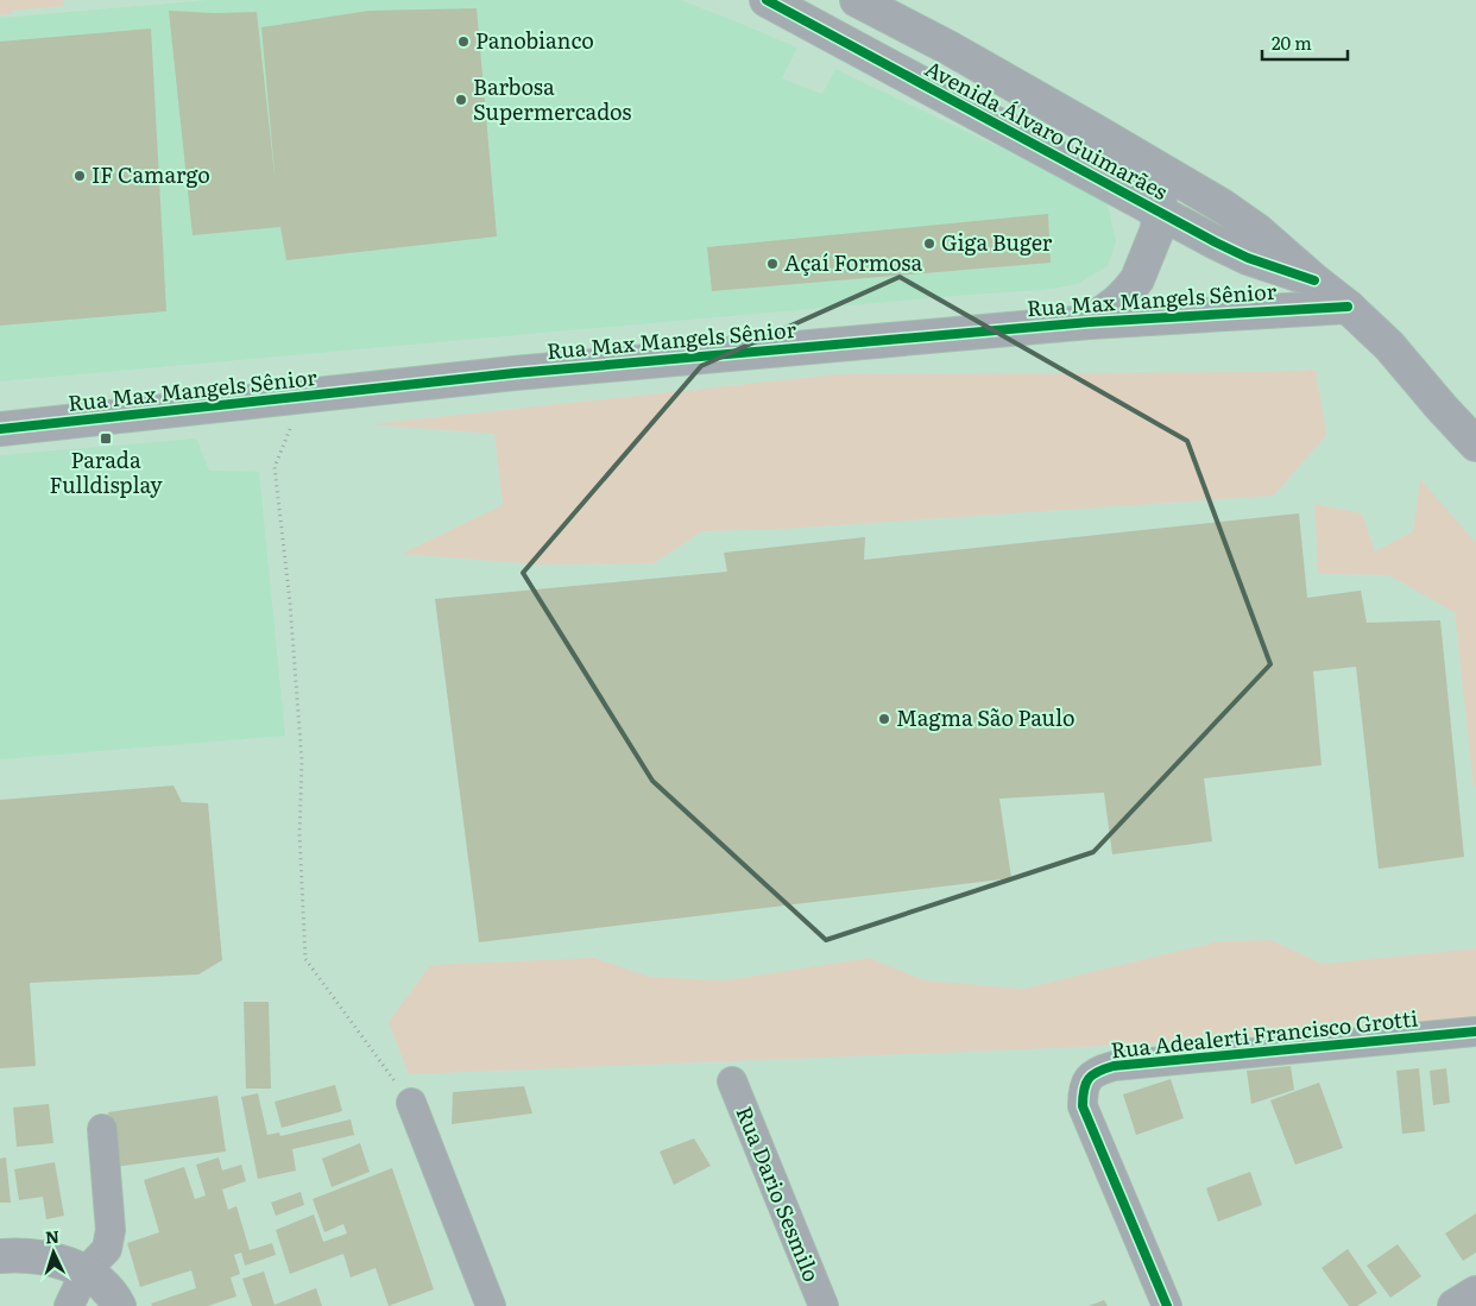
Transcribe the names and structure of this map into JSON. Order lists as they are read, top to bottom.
{
  "streets": {
    "street": [
      "Avenida Álvaro Guimarães",
      "Rua Max Mangels Sênior",
      "Rua Adealerti Francisco Grotti",
      "Rua Dario Sesmilo"
    ]
  },
  "crossings": [
    ["Avenida Álvaro Guimarães", "Rua Max Mangels Sênior"]
  ],
  "places": {
    "other": [
      "Panobianco",
      "Barbosa Supermercados",
      "IF Camargo",
      "Giga Buger",
      "Açaí Formosa",
      "Magma São Paulo"
    ],
    "transit": ["Parada Fulldisplay"]
  },
  "scale_bar": "20 m",
  "north": "top"
}
